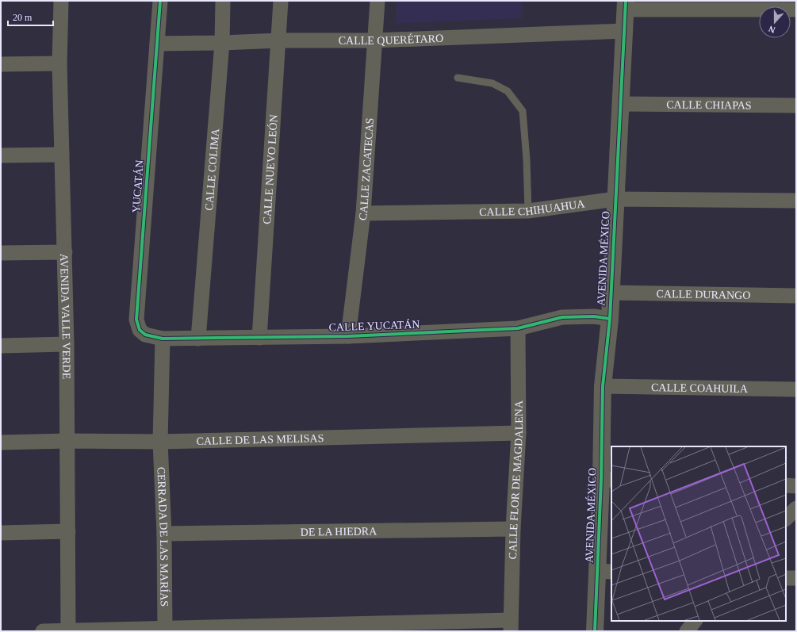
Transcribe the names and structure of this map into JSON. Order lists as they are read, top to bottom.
{
  "streets": {
    "street": [
      "CALLE QUERÉTARO",
      "CALLE CHIAPAS",
      "CALLE ZACATECAS",
      "CALLE COLIMA",
      "CALLE NUEVO LEÓN",
      "YUCATÁN",
      "CALLE CHIHUAHUA",
      "AVENIDA MÉXICO",
      "CALLE DURANGO",
      "AVENIDA VALLE VERDE",
      "CALLE YUCATÁN",
      "CALLE COAHUILA",
      "CALLE DE LAS MELISAS",
      "CALLE FLOR DE MAGDALENA",
      "DE LA HIEDRA",
      "CERRADA DE LAS MARÍAS"
    ]
  },
  "crossings": [
    ["CALLE QUERÉTARO", "CALLE ZACATECAS"],
    ["CALLE QUERÉTARO", "CALLE COLIMA"],
    ["CALLE QUERÉTARO", "CALLE NUEVO LEÓN"],
    ["CALLE QUERÉTARO", "YUCATÁN"],
    ["CALLE QUERÉTARO", "AVENIDA MÉXICO"],
    ["CALLE CHIAPAS", "AVENIDA MÉXICO"],
    ["CALLE ZACATECAS", "CALLE CHIHUAHUA"],
    ["CALLE ZACATECAS", "CALLE YUCATÁN"],
    ["CALLE COLIMA", "CALLE YUCATÁN"],
    ["CALLE NUEVO LEÓN", "CALLE YUCATÁN"],
    ["YUCATÁN", "CALLE YUCATÁN"],
    ["CALLE CHIHUAHUA", "AVENIDA MÉXICO"],
    ["AVENIDA MÉXICO", "CALLE DURANGO"],
    ["AVENIDA MÉXICO", "CALLE YUCATÁN"],
    ["AVENIDA MÉXICO", "CALLE COAHUILA"],
    ["AVENIDA VALLE VERDE", "CALLE DE LAS MELISAS"],
    ["CALLE YUCATÁN", "CALLE FLOR DE MAGDALENA"],
    ["CALLE YUCATÁN", "CERRADA DE LAS MARÍAS"],
    ["CALLE DE LAS MELISAS", "CALLE FLOR DE MAGDALENA"],
    ["CALLE DE LAS MELISAS", "CERRADA DE LAS MARÍAS"],
    ["CALLE FLOR DE MAGDALENA", "DE LA HIEDRA"],
    ["DE LA HIEDRA", "CERRADA DE LAS MARÍAS"]
  ],
  "scale_bar": "20 m",
  "north": "bottom"
}
